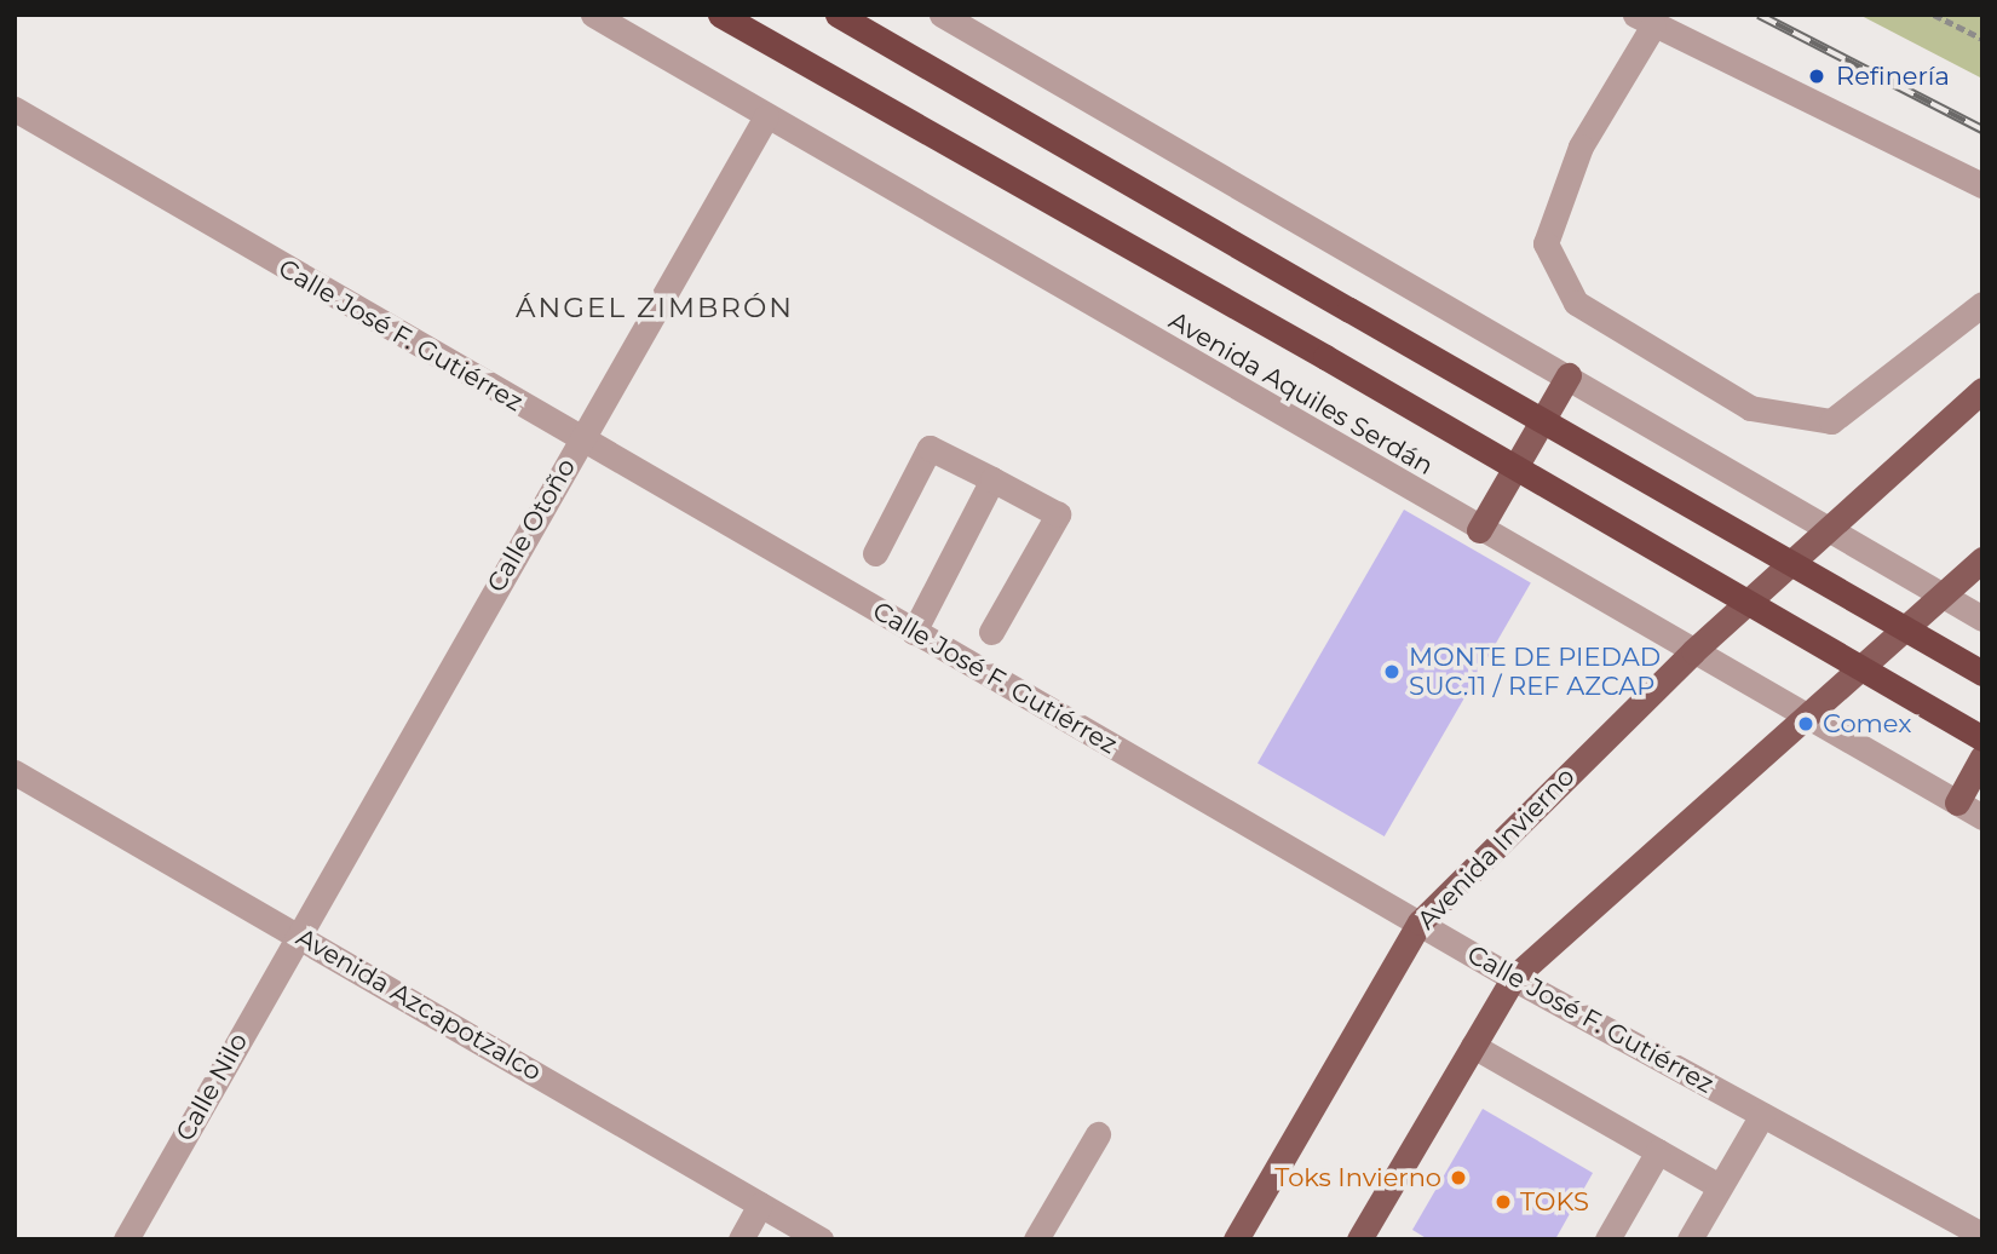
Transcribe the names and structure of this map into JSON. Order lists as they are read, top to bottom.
{
  "streets": {
    "highway": ["Avenida Aquiles Serdán"],
    "main road": ["Avenida Invierno"],
    "street": [
      "Calle José F. Gutiérrez",
      "Calle Otoño",
      "Avenida Azcapotzalco",
      "Calle Nilo"
    ]
  },
  "crossings": [
    ["Calle José F. Gutiérrez", "Calle Otoño"],
    ["Calle José F. Gutiérrez", "Avenida Invierno"],
    ["Avenida Aquiles Serdán", "Calle Otoño"],
    ["Avenida Aquiles Serdán", "Avenida Invierno"],
    ["Calle Otoño", "Avenida Azcapotzalco"],
    ["Calle Otoño", "Calle Nilo"],
    ["Avenida Azcapotzalco", "Calle Nilo"]
  ],
  "districts": ["ÁNGEL ZIMBRÓN"],
  "places": [
    "Refinería",
    "MONTE DE PIEDAD SUC.11 / REF AZCAP",
    "Comex",
    "Toks Invierno",
    "TOKS"
  ]
}
